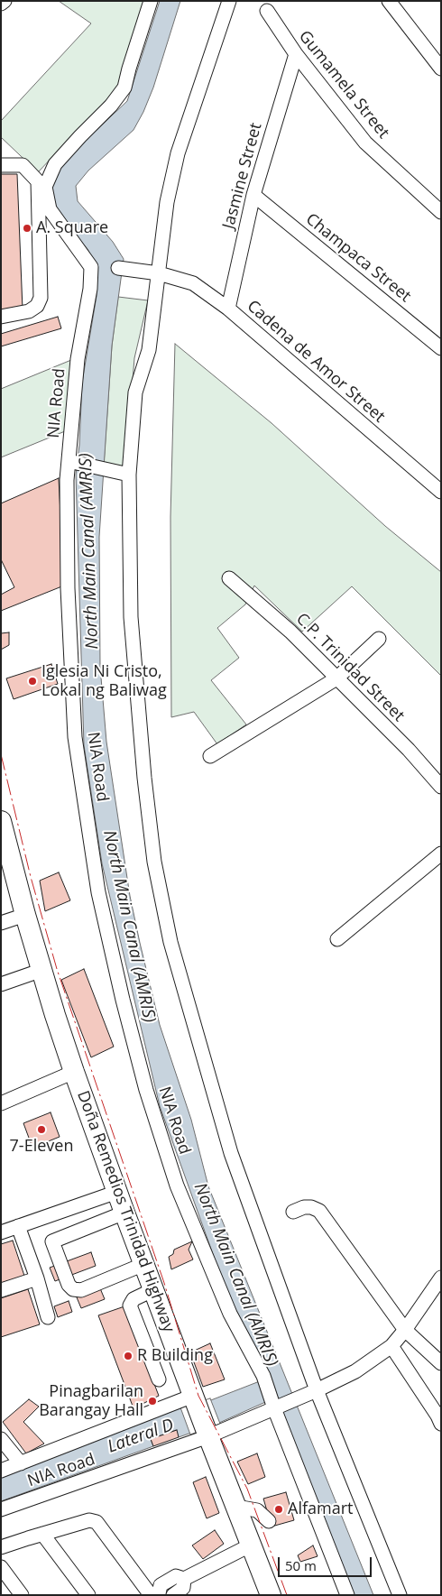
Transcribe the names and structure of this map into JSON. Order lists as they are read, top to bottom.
{
  "streets": {
    "highway": ["Doña Remedios Trinidad Highway"],
    "street": [
      "Gumamela Street",
      "Jasmine Street",
      "Champaca Street",
      "Cadena de Amor Street",
      "NIA Road",
      "C.P. Trinidad Street"
    ]
  },
  "crossings": [
    ["Gumamela Street", "Jasmine Street"],
    ["Jasmine Street", "Champaca Street"],
    ["Jasmine Street", "Cadena de Amor Street"],
    ["NIA Road", "Doña Remedios Trinidad Highway"]
  ],
  "water": ["North Main Canal (AMRIS)", "Lateral D"],
  "places": [
    "A. Square",
    "Iglesia Ni Cristo, Lokal ng Baliwag",
    "7-Eleven",
    "R Building",
    "Pinagbarilan Barangay Hall",
    "Alfamart"
  ],
  "scale_bar": "50 m"
}
